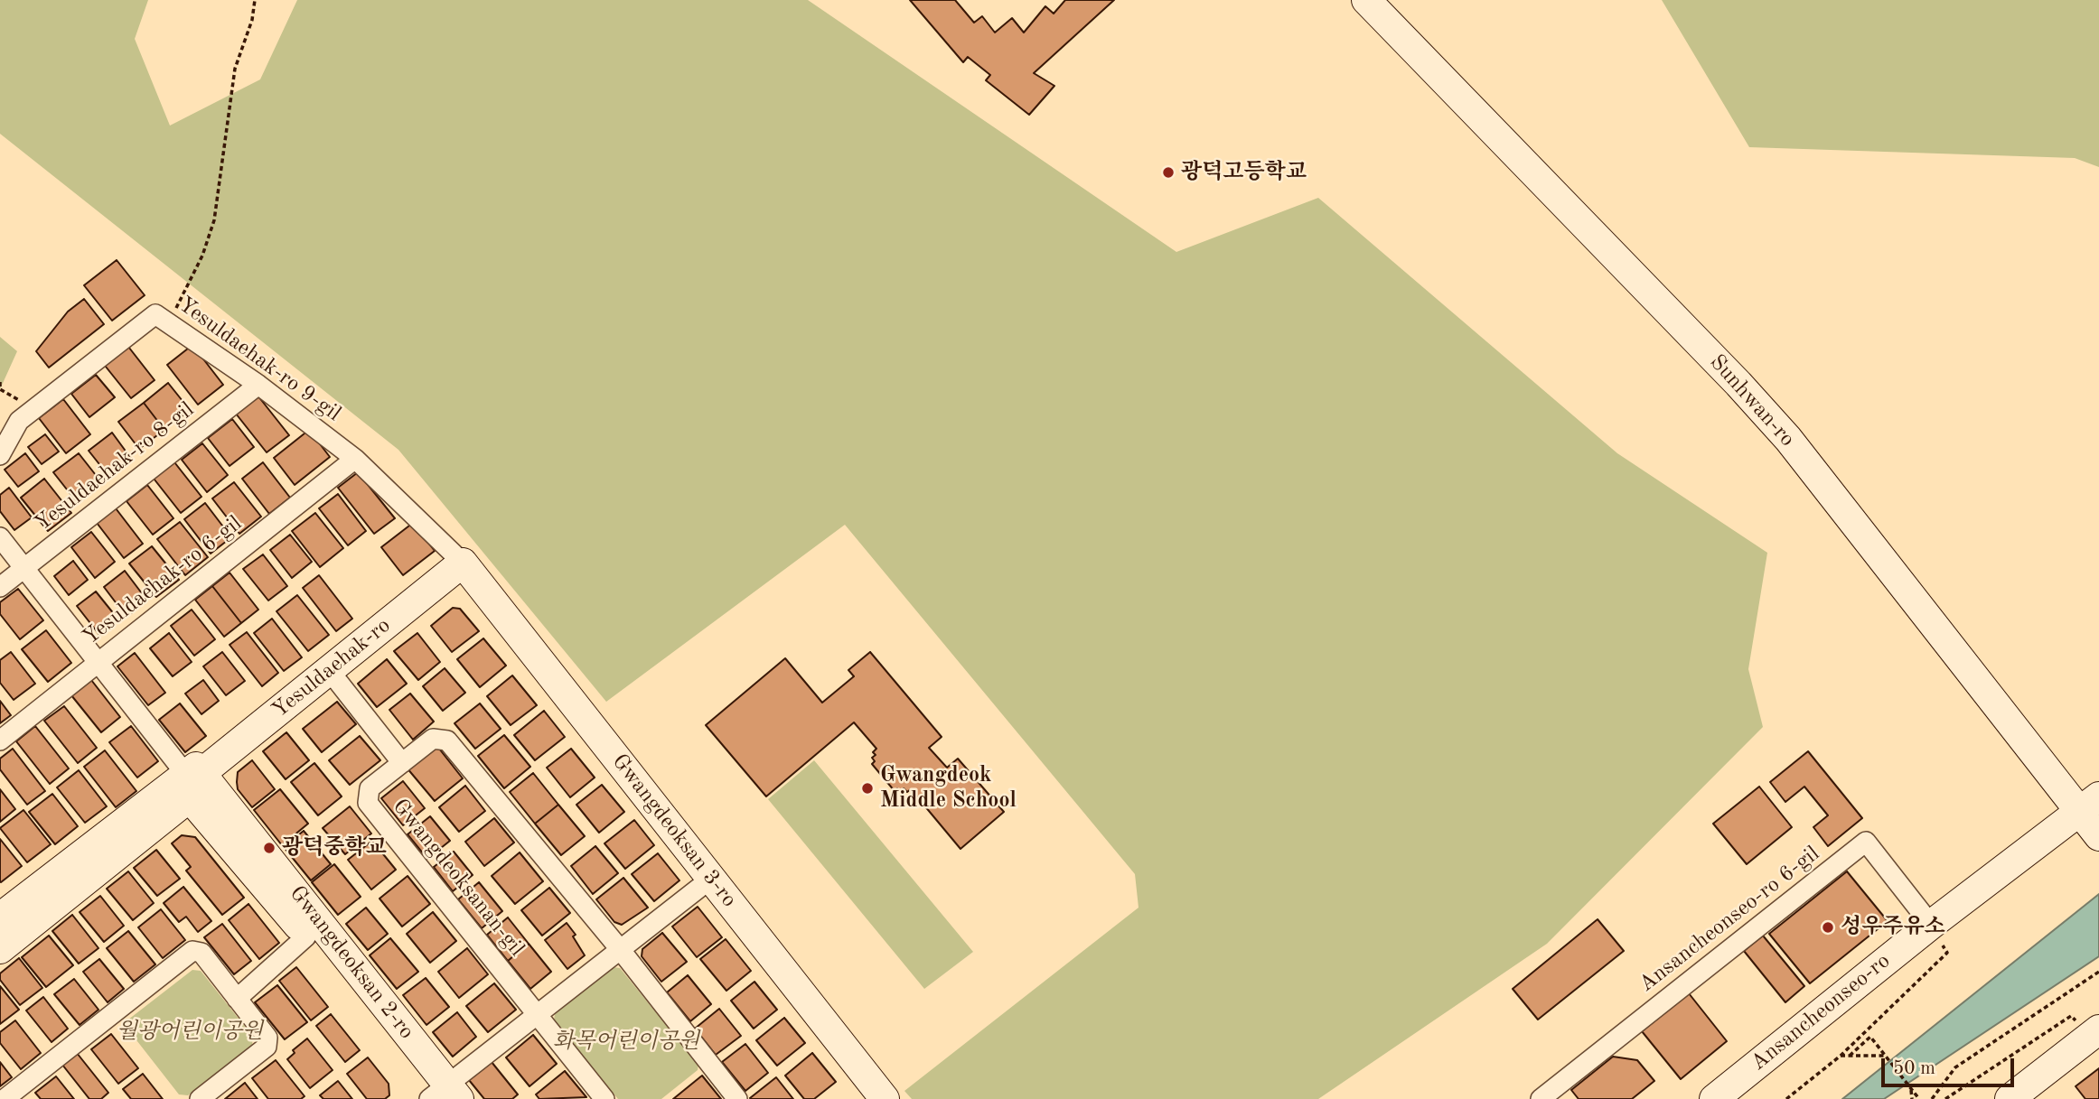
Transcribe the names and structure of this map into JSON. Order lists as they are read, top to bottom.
{
  "streets": {
    "street": [
      "Yesuldaehak-ro 9-gil",
      "Sunhwan-ro",
      "Yesuldaehak-ro 8-gil",
      "Yesuldaehak-ro 6-gil",
      "Yesuldaehak-ro",
      "Gwangdeoksan 3-ro",
      "Gwangdeoksanan-gil",
      "Ansancheonseo-ro 6-gil",
      "Gwangdeoksan 2-ro",
      "Ansancheonseo-ro"
    ]
  },
  "crossings": [
    ["Yesuldaehak-ro 9-gil", "Yesuldaehak-ro 8-gil"],
    ["Yesuldaehak-ro 9-gil", "Yesuldaehak-ro 6-gil"],
    ["Yesuldaehak-ro 9-gil", "Yesuldaehak-ro"],
    ["Yesuldaehak-ro 9-gil", "Gwangdeoksan 3-ro"],
    ["Sunhwan-ro", "Ansancheonseo-ro"],
    ["Yesuldaehak-ro", "Gwangdeoksan 3-ro"],
    ["Yesuldaehak-ro", "Gwangdeoksan 2-ro"],
    ["Ansancheonseo-ro 6-gil", "Ansancheonseo-ro"]
  ],
  "parks": ["월광어린이공원", "화목어린이공원"],
  "places": [
    "광덕고등학교",
    "Gwangdeok Middle School",
    "광덕중학교",
    "성우주유소"
  ],
  "scale_bar": "50 m"
}
